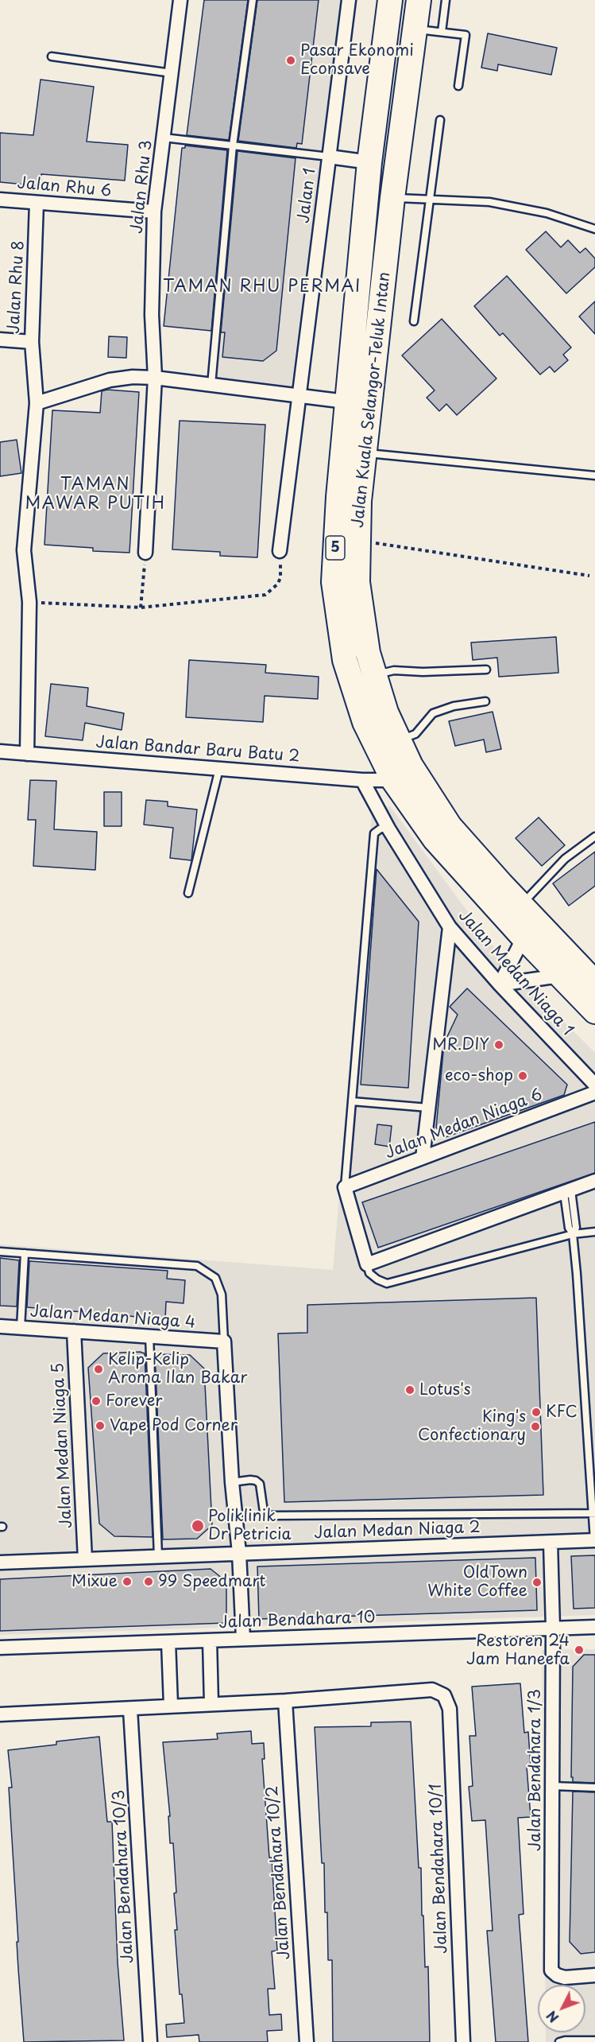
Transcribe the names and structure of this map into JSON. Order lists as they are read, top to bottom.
{
  "streets": {
    "highway": ["Jalan Kuala Selangor-Teluk Intan", "5"],
    "street": [
      "Jalan Rhu 3",
      "Jalan Rhu 6",
      "Jalan 1",
      "Jalan Rhu 8",
      "Jalan Bandar Baru Batu 2",
      "Jalan Medan Niaga 1",
      "Jalan Medan Niaga 6",
      "Jalan Medan Niaga 4",
      "Jalan Medan Niaga 5",
      "Jalan Medan Niaga 2",
      "Jalan Bendahara 10",
      "Jalan Bendahara 1/3",
      "Jalan Bendahara 10/1",
      "Jalan Bendahara 10/2",
      "Jalan Bendahara 10/3"
    ]
  },
  "crossings": [
    ["Jalan Rhu 3", "Jalan Rhu 6"],
    ["Jalan Rhu 6", "Jalan Rhu 8"],
    ["Jalan Kuala Selangor-Teluk Intan", "Jalan Bandar Baru Batu 2"],
    ["Jalan Bandar Baru Batu 2", "Jalan Medan Niaga 1"],
    ["Jalan Medan Niaga 4", "Jalan Medan Niaga 5"],
    ["Jalan Medan Niaga 5", "Jalan Medan Niaga 2"],
    ["Jalan Medan Niaga 2", "Jalan Bendahara 1/3"],
    ["Jalan Bendahara 10", "Jalan Bendahara 1/3"],
    ["Jalan Bendahara 10/1", "Jalan Bendahara 10/2"]
  ],
  "districts": ["TAMAN RHU PERMAI", "TAMAN MAWAR PUTIH"],
  "places": [
    "Pasar Ekonomi Econsave",
    "MR.DIY",
    "eco-shop",
    "Kelip-Kelip Aroma Ilan Bakar",
    "Lotus's",
    "Forever",
    "KFC",
    "Vape Pod Corner",
    "King's Confectionary",
    "Poliklinik Dr Petricia",
    "Mixue",
    "99 Speedmart",
    "OldTown White Coffee",
    "Restoren 24 Jam Haneefa"
  ],
  "north": "bottom left"
}
